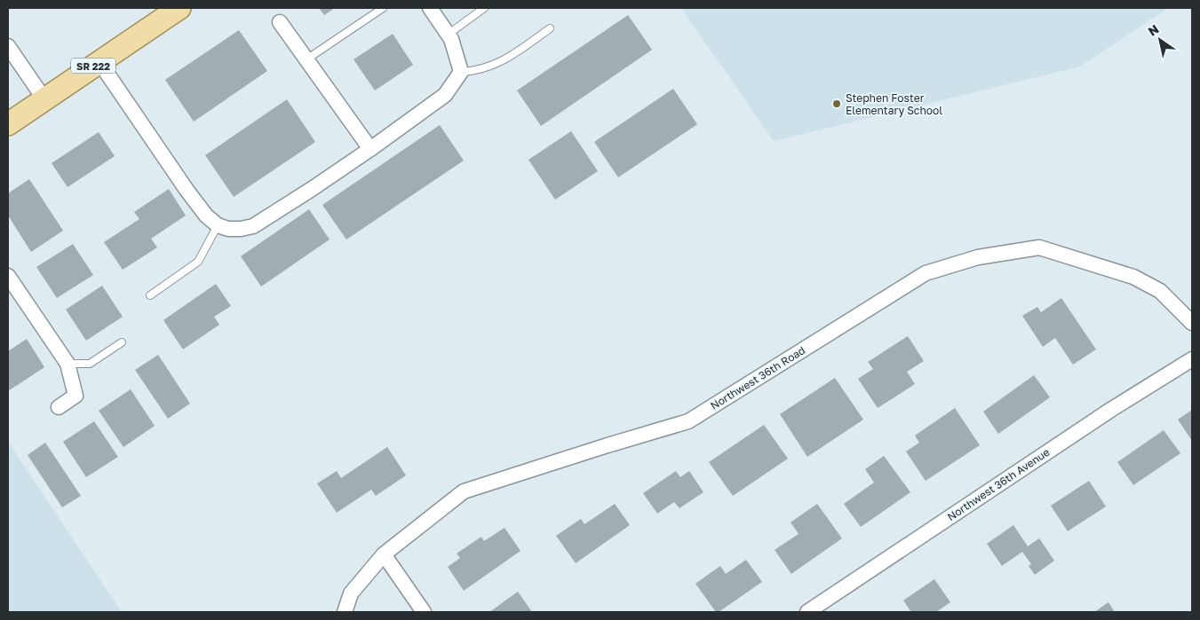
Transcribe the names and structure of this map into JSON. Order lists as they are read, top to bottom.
{
  "streets": {
    "main road": ["SR 222"],
    "street": ["Northwest 36th Road", "Northwest 36th Avenue"]
  },
  "places": ["Stephen Foster Elementary School"],
  "north": "top left"
}
